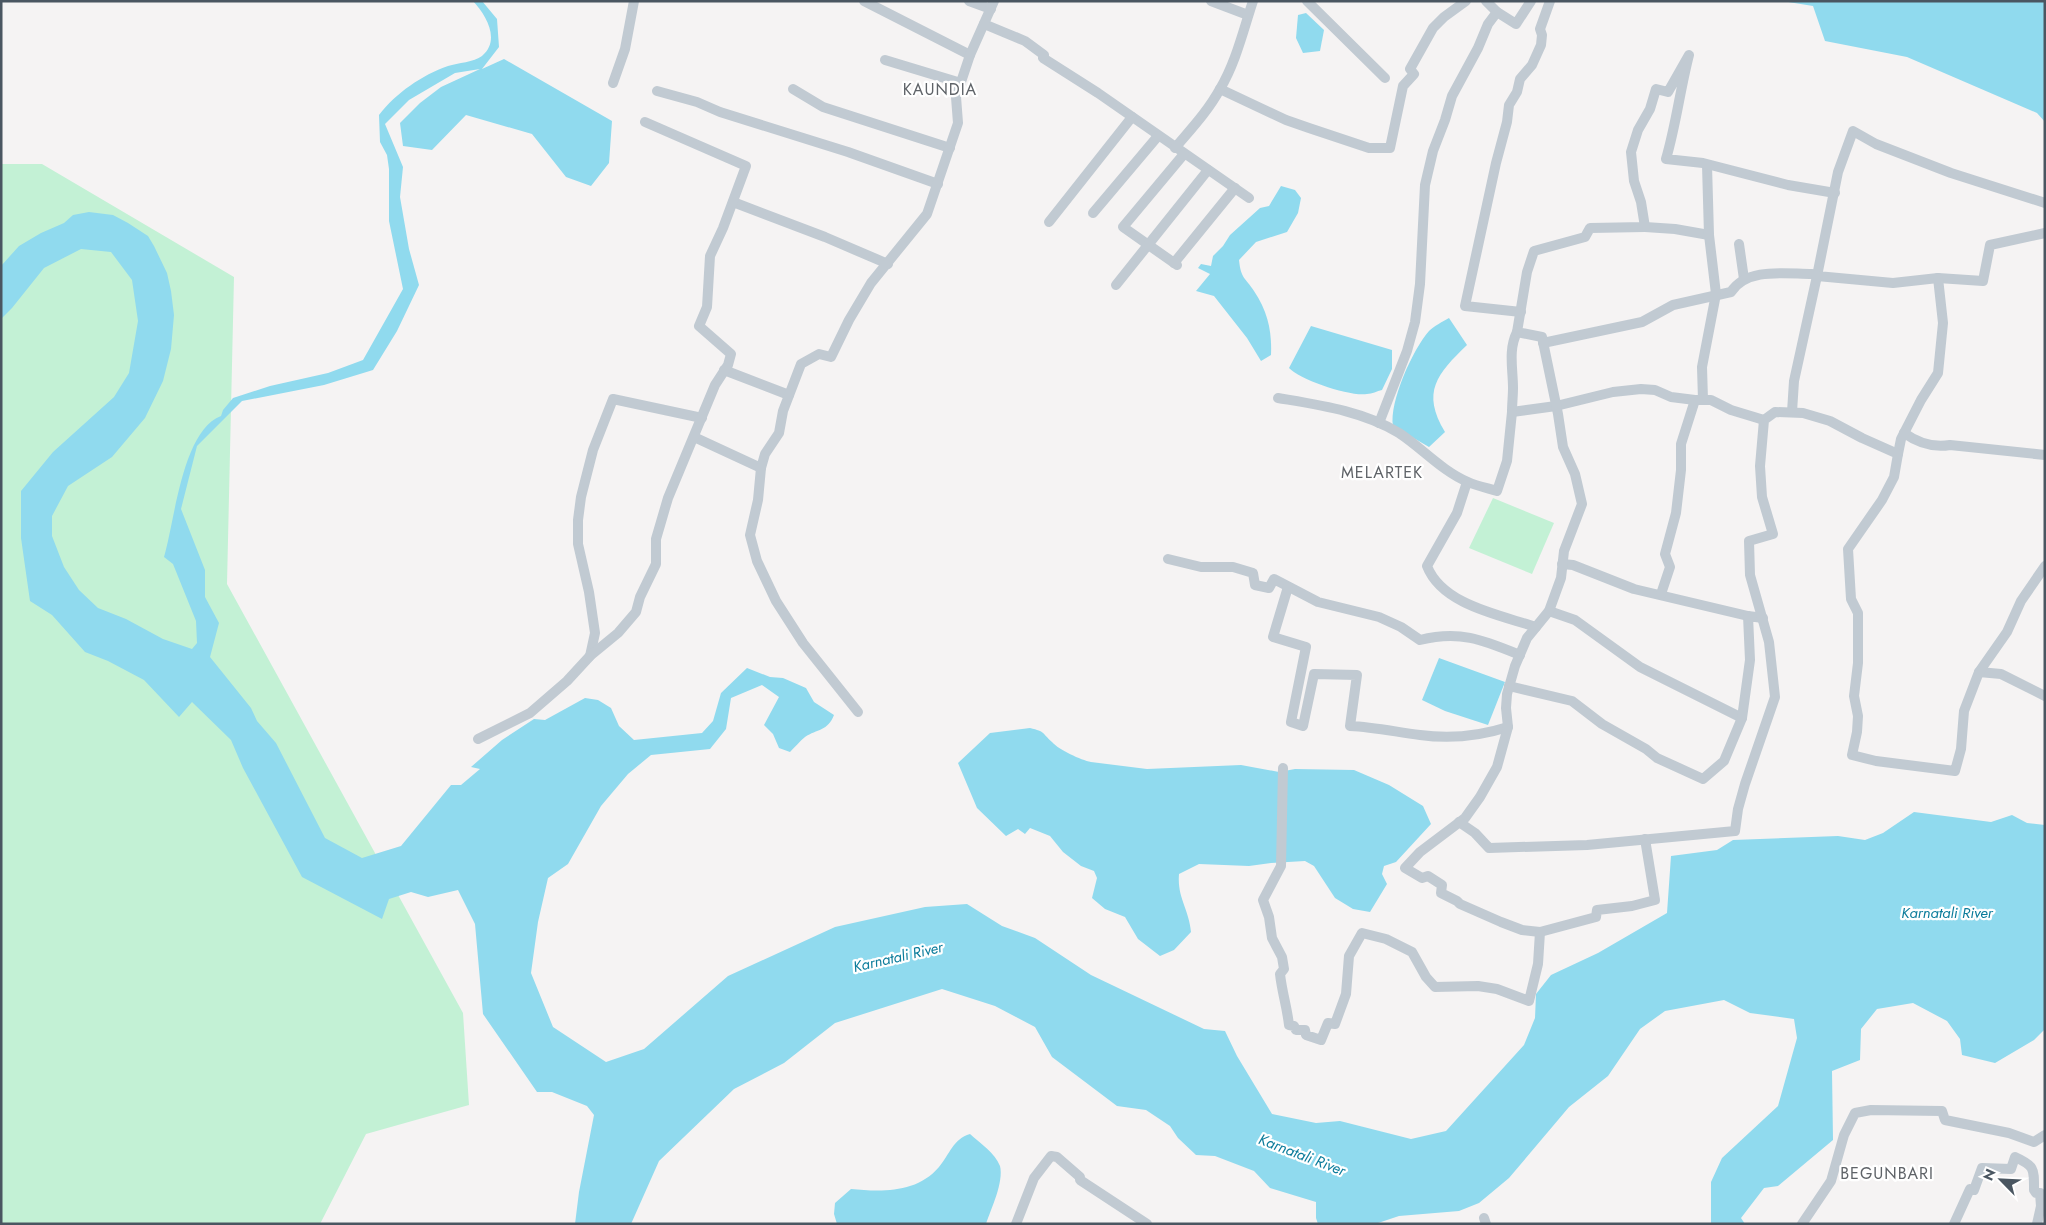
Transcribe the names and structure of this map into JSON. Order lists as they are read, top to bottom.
{
  "districts": ["KAUNDIA", "MELARTEK", "BEGUNBARI"],
  "water": ["Karnatali River"],
  "north": "top left"
}
